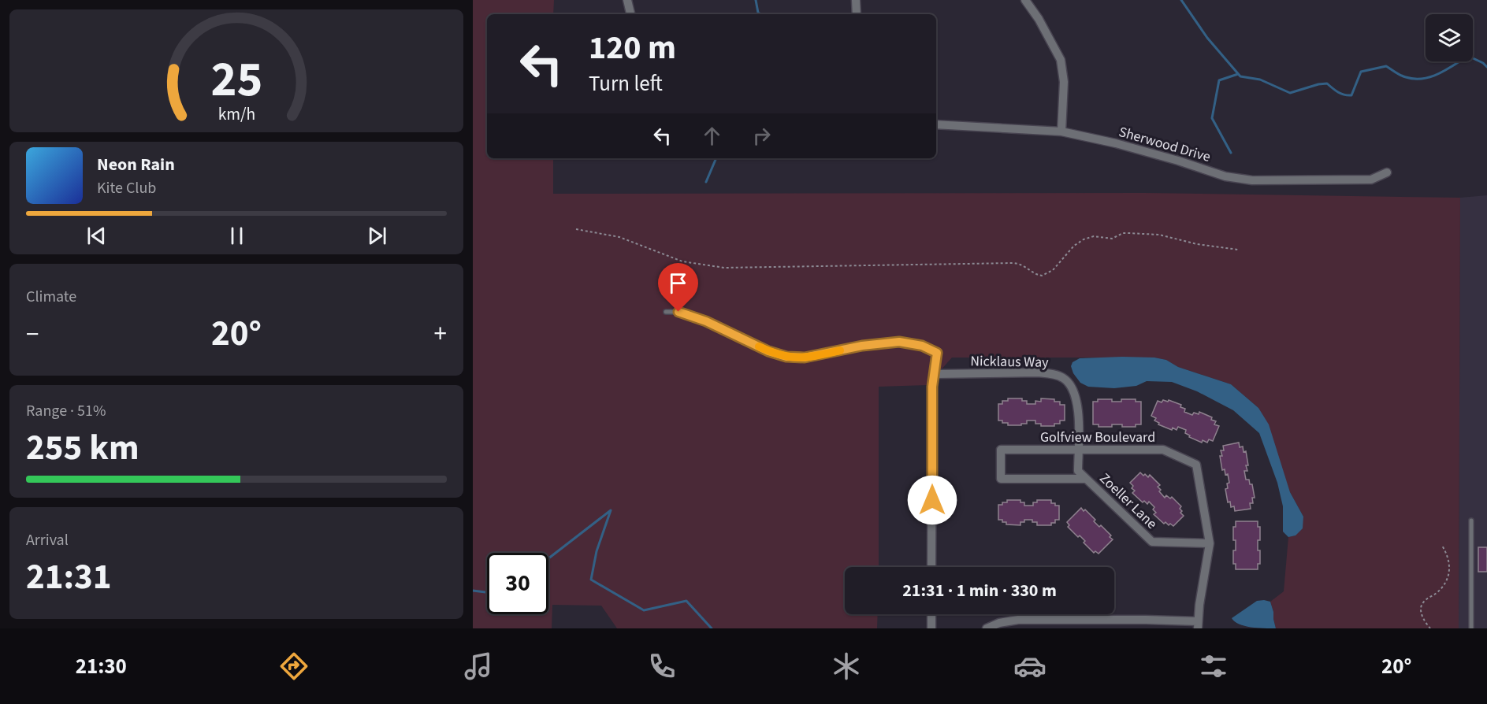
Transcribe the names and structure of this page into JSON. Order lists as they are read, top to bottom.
{
  "streets": {
    "street": [
      "Sherwood Drive",
      "Nicklaus Way",
      "Golfview Boulevard",
      "Zoeller Lane"
    ]
  },
  "crossings": [
    ["Nicklaus Way", "Golfview Boulevard"],
    ["Nicklaus Way", "Zoeller Lane"],
    ["Golfview Boulevard", "Zoeller Lane"]
  ],
  "page": {
    "turn": ["120 m", "Turn left"],
    "song": ["Neon Rain", "Kite Club"],
    "tile": [
      "Climate",
      ["Range · 51%", "255 km"],
      ["Arrival", "21:31"]
    ],
    "heat": ["−", "20°", "+"],
    "limit": "30",
    "trip": "21:31 · 1 min · 330 m",
    "tabs": ["21:30", "20°"],
    "gauge": ["25", "km/h"]
  }
}
